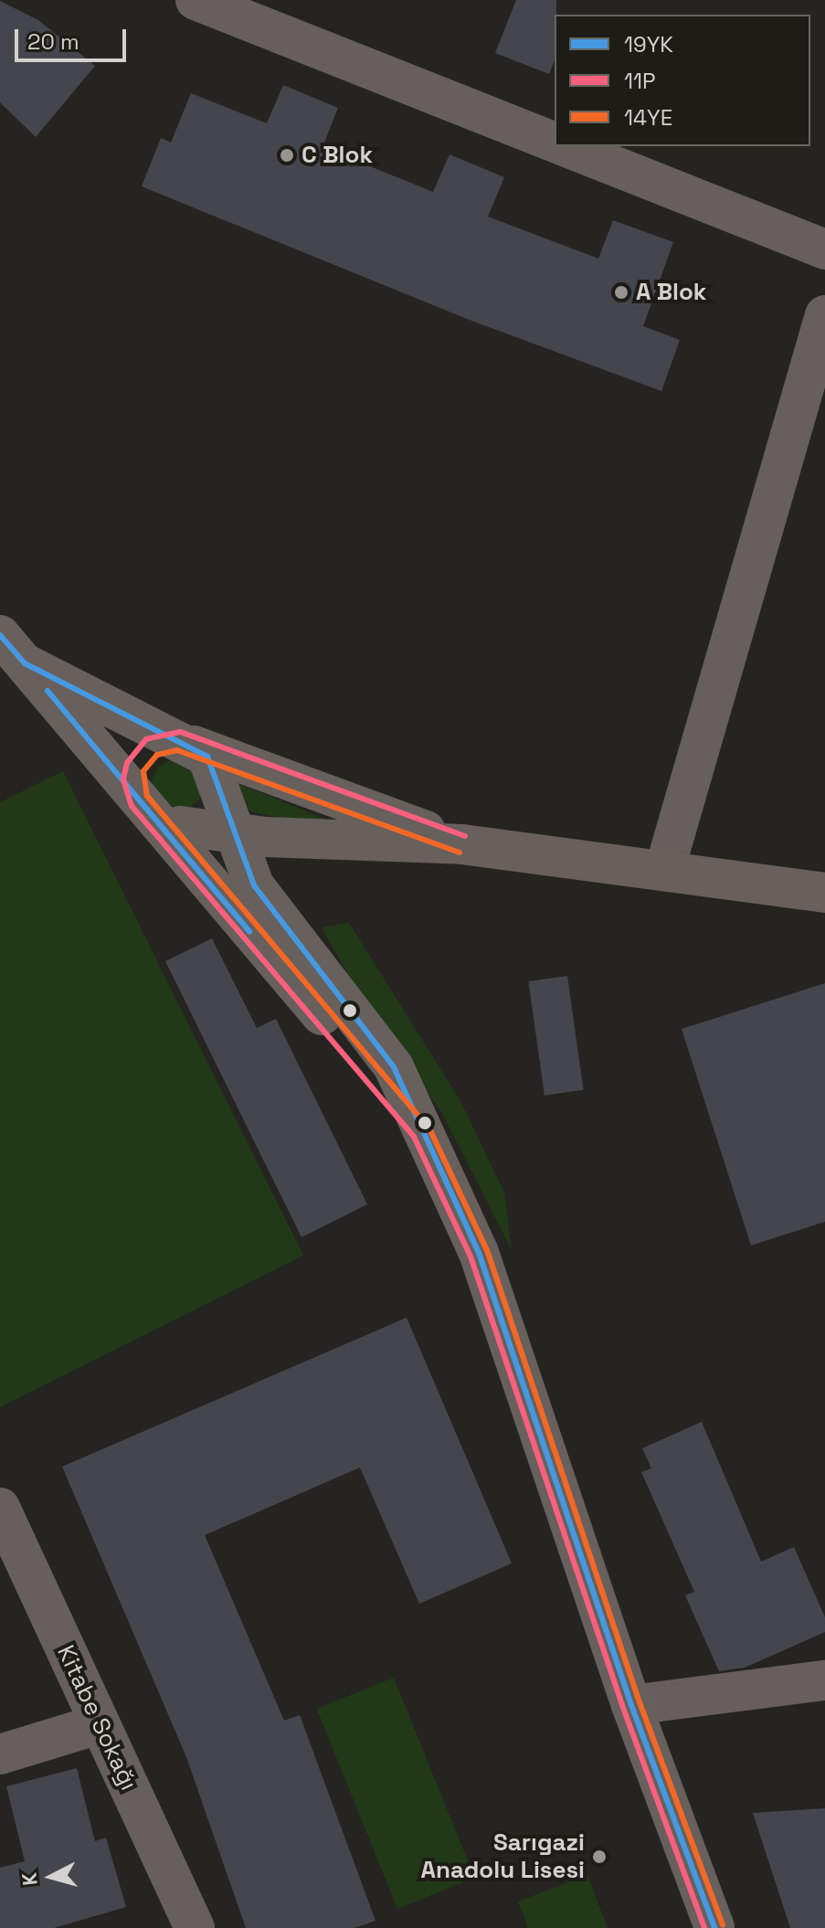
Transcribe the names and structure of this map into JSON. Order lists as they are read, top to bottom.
{
  "streets": {
    "street": ["Kitabe Sokağı"]
  },
  "places": ["C Blok", "A Blok", "Sarıgazi Anadolu Lisesi"],
  "lines": ["transit line 19YK", "transit line 11P", "transit line 14YE"],
  "legend": ["19YK", "11P", "14YE"],
  "scale_bar": "20 m",
  "north": "left"
}
